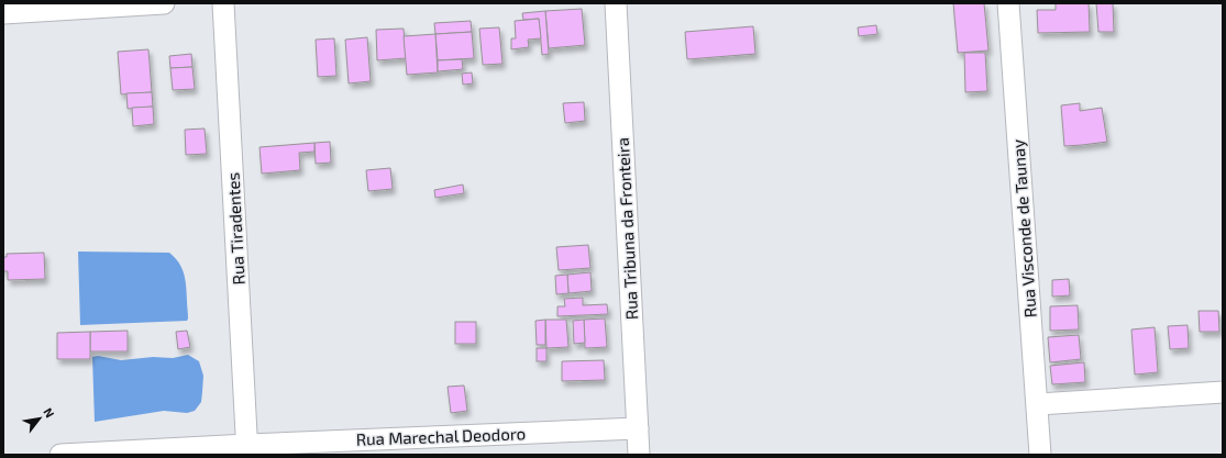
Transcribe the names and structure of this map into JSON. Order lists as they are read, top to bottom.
{
  "streets": {
    "street": [
      "Rua Tiradentes",
      "Rua Tribuna da Fronteira",
      "Rua Visconde de Taunay",
      "Rua Marechal Deodoro"
    ]
  },
  "crossings": [
    ["Rua Tiradentes", "Rua Marechal Deodoro"],
    ["Rua Tribuna da Fronteira", "Rua Marechal Deodoro"]
  ],
  "north": "top right"
}
